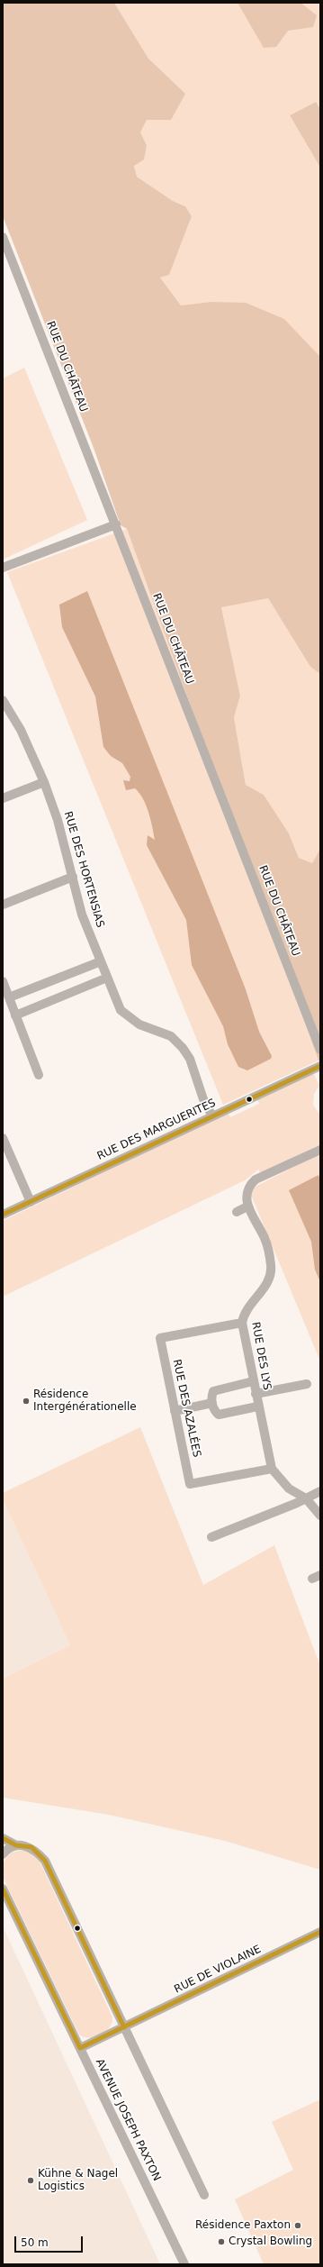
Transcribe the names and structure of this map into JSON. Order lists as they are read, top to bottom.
{
  "streets": {
    "street": [
      "RUE DU CHÂTEAU",
      "RUE DES HORTENSIAS",
      "RUE DES MARGUERITES",
      "RUE DES LYS",
      "RUE DES AZALÉES",
      "RUE DE VIOLAINE",
      "AVENUE JOSEPH PAXTON"
    ]
  },
  "crossings": [
    ["RUE DES HORTENSIAS", "RUE DES MARGUERITES"],
    ["RUE DES LYS", "RUE DES AZALÉES"],
    ["RUE DE VIOLAINE", "AVENUE JOSEPH PAXTON"]
  ],
  "places": [
    "Résidence Intergénérationelle",
    "Kühne & Nagel Logistics",
    "Résidence Paxton",
    "Crystal Bowling"
  ],
  "scale_bar": "50 m"
}
